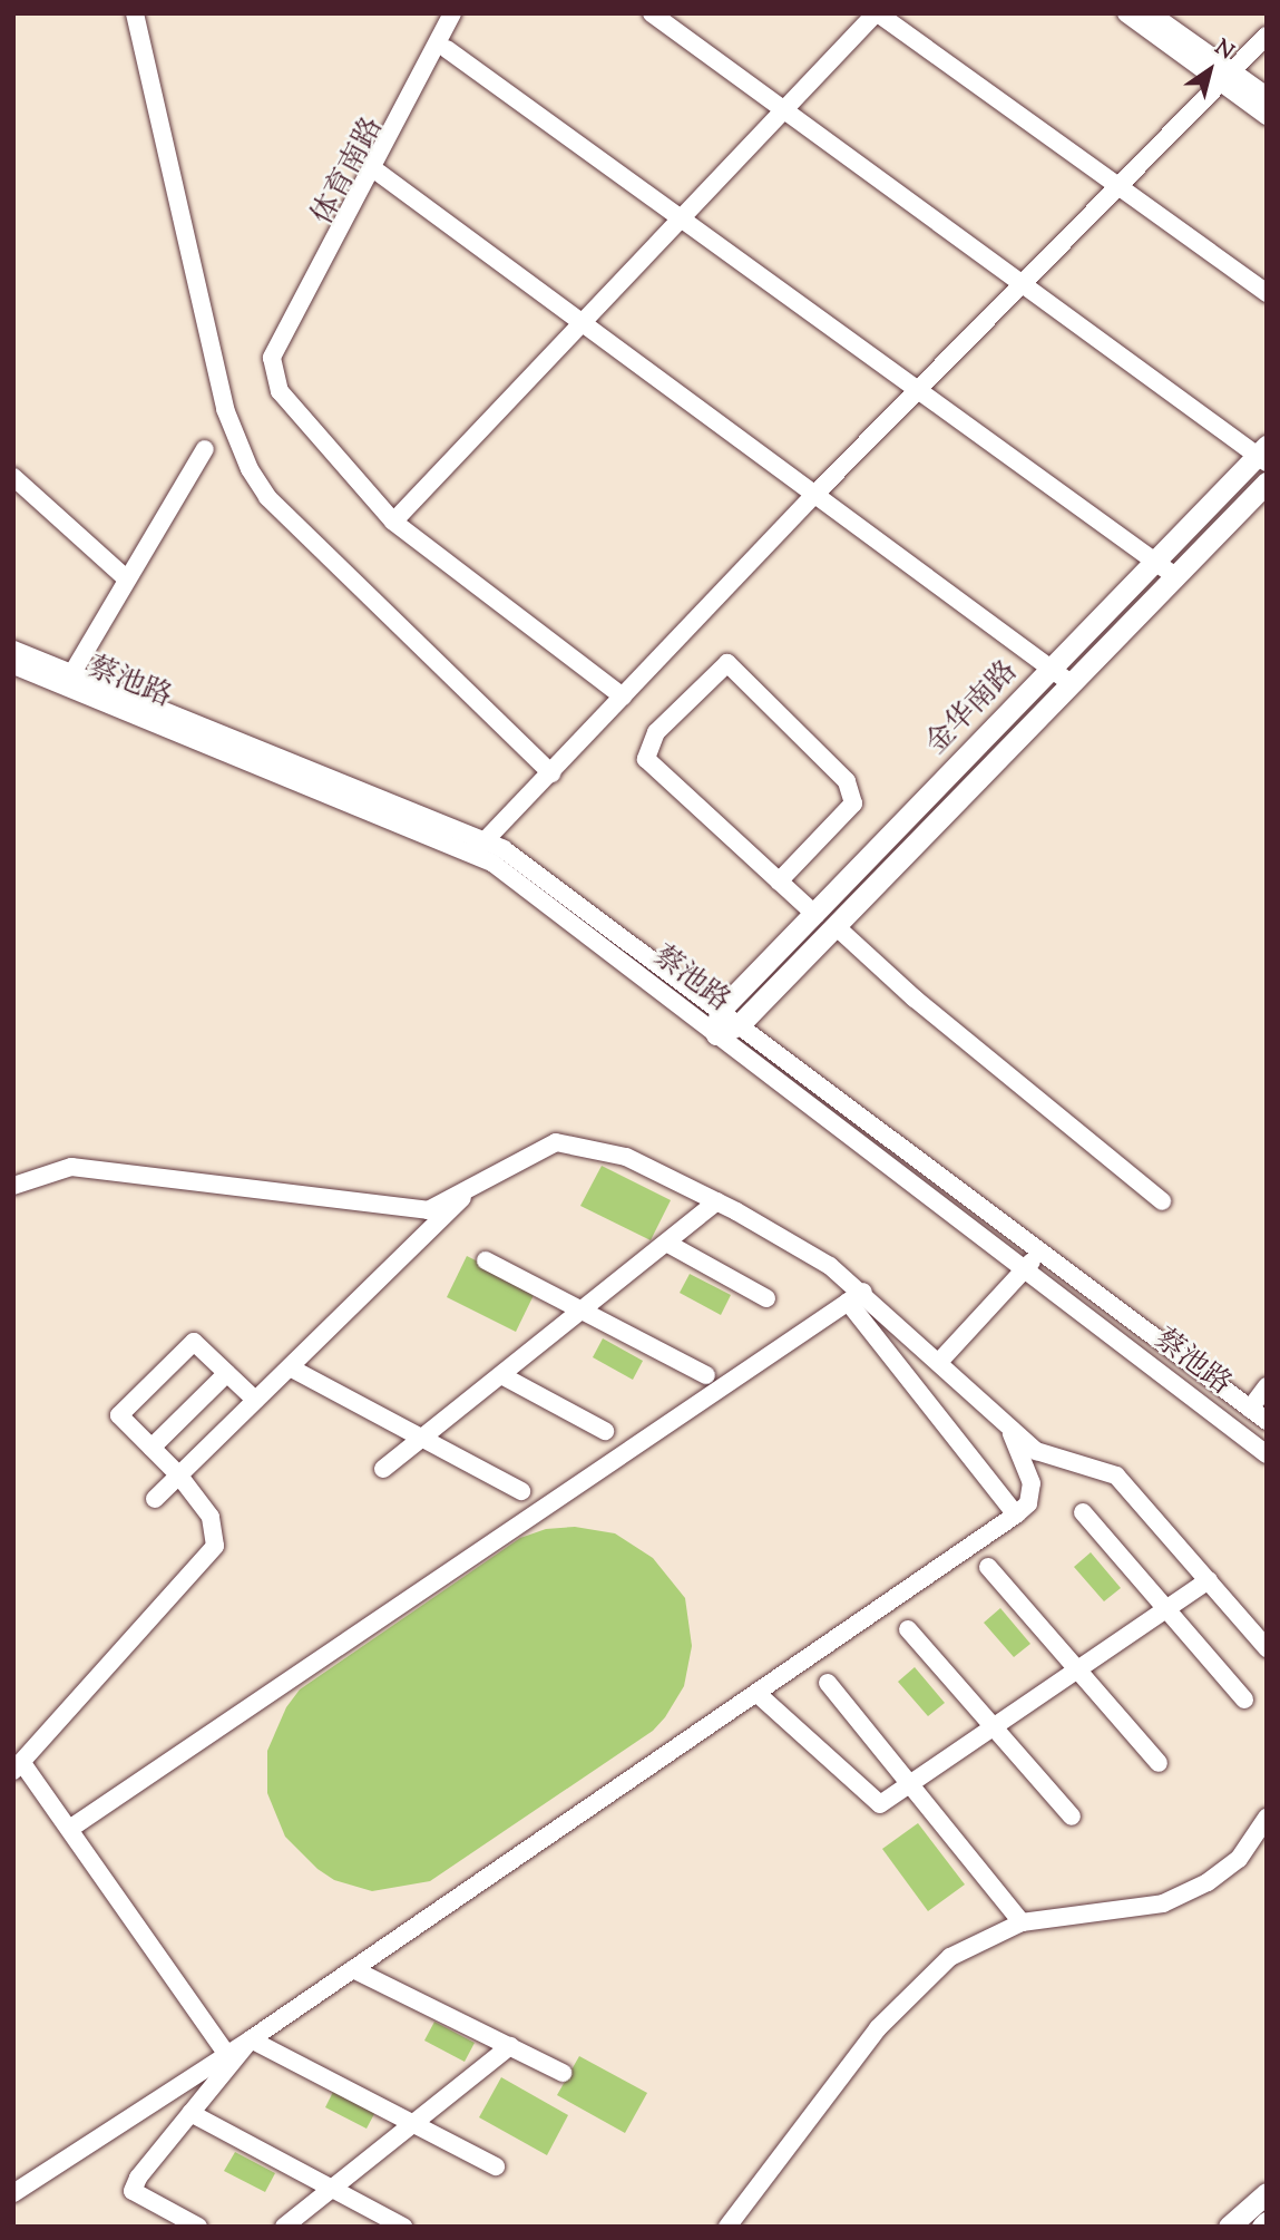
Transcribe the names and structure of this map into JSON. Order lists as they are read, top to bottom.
{
  "streets": {
    "main road": ["金华南路"],
    "street": ["体育南路", "蔡池路"]
  },
  "crossings": [
    ["蔡池路", "金华南路"]
  ],
  "north": "top right"
}
